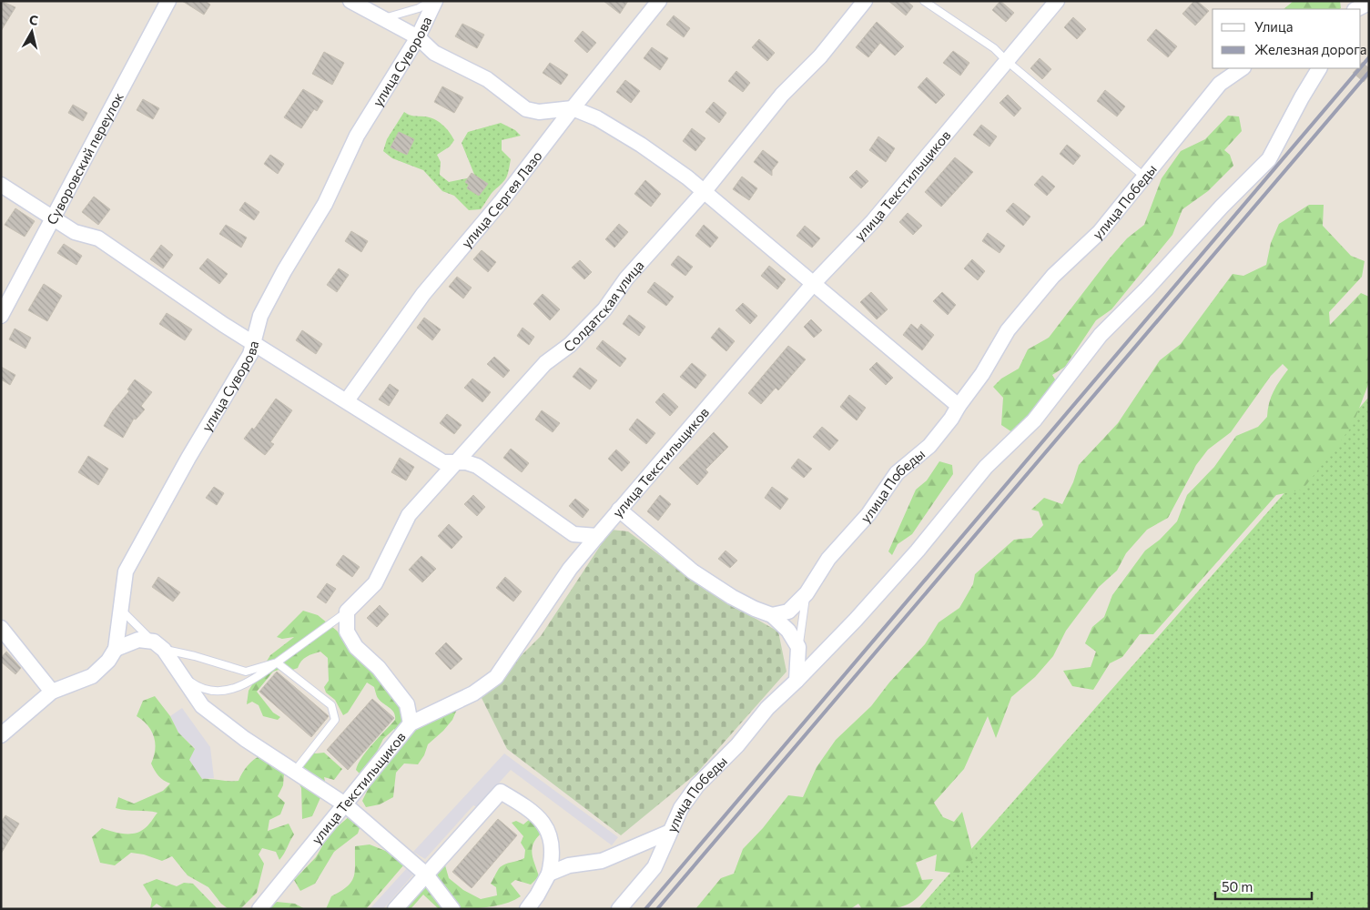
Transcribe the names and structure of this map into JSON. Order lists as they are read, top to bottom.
{
  "streets": {
    "street": [
      "улица Суворова",
      "Суворовский переулок",
      "улица Текстильщиков",
      "улица Сергея Лазо",
      "улица Победы",
      "Солдатская улица"
    ]
  },
  "legend": ["Улица", "Железная дорога"],
  "scale_bar": "50 m",
  "north": "top"
}
